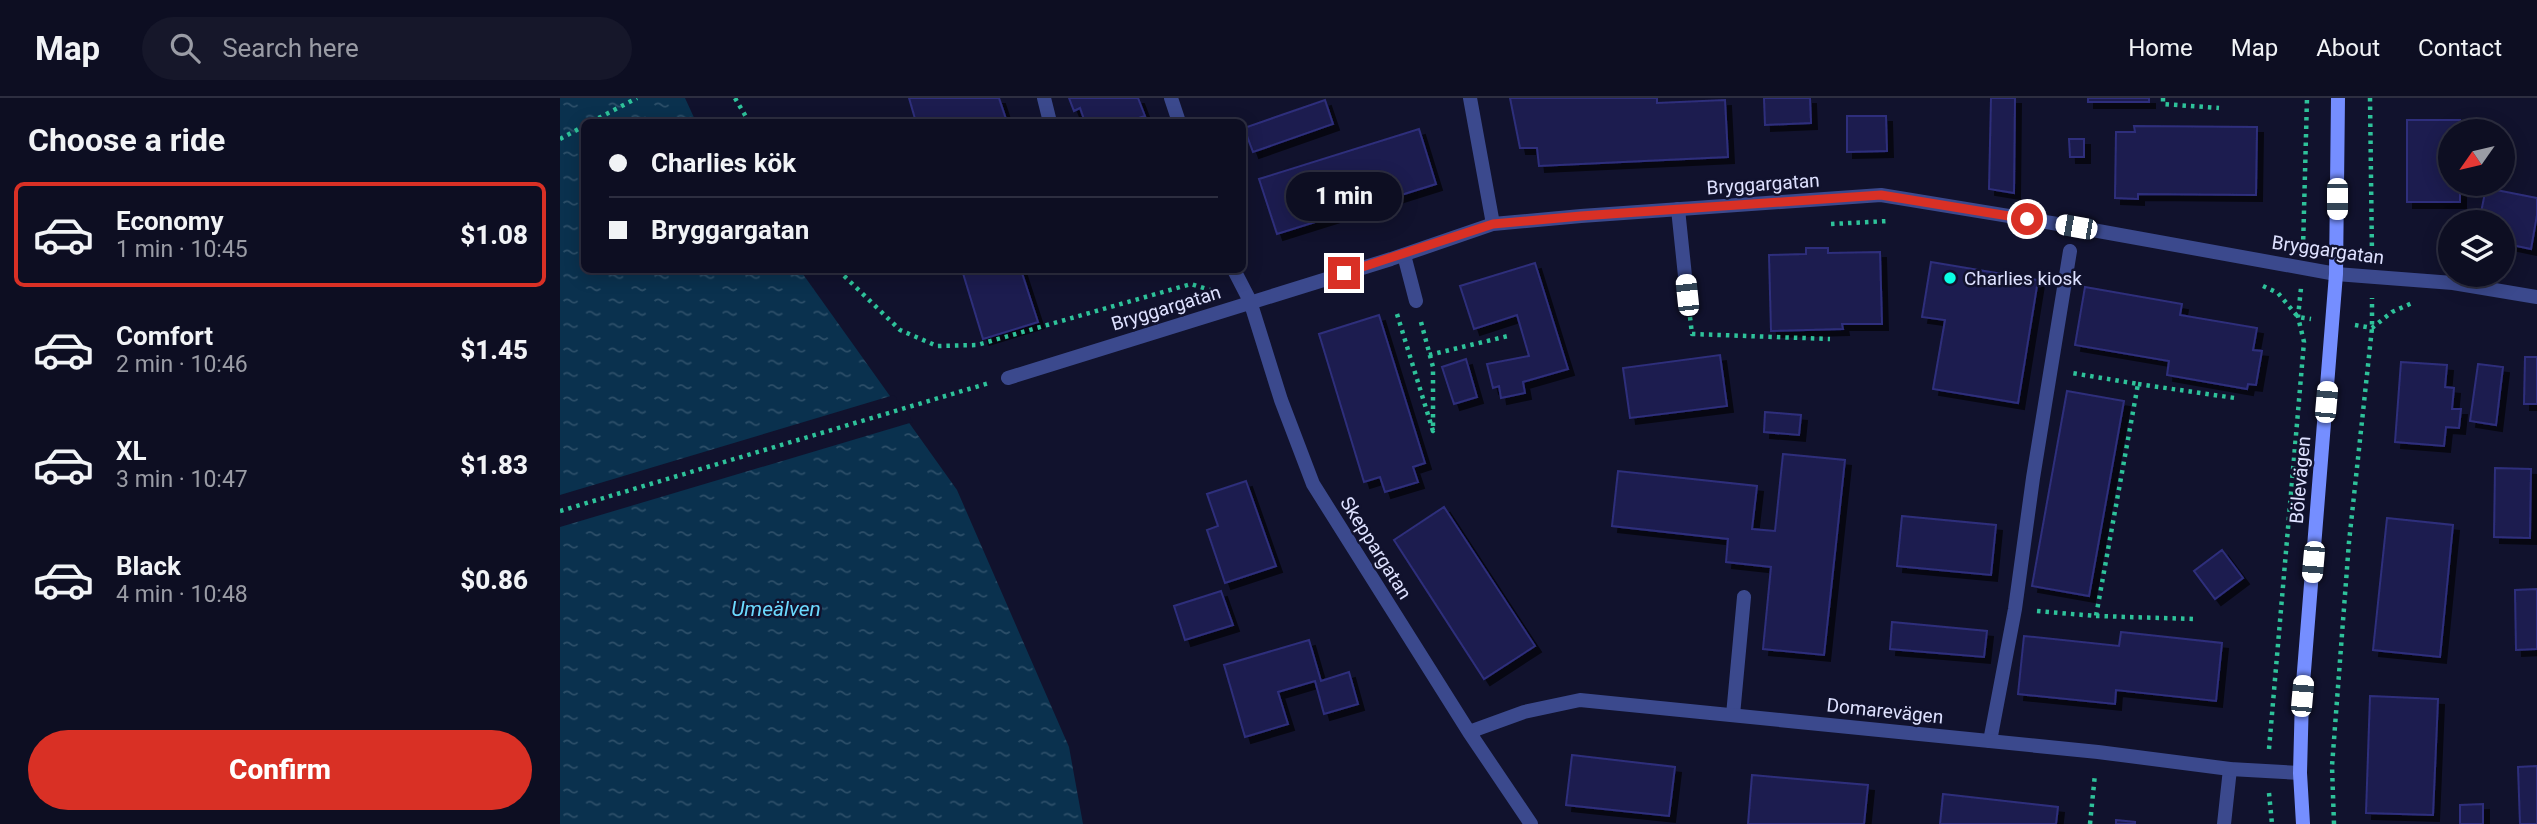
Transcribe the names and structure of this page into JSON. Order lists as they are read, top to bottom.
{
  "streets": {
    "street": [
      "Bryggargatan",
      "Bölevägen",
      "Skeppargatan",
      "Domarevägen"
    ]
  },
  "crossings": [
    ["Bryggargatan", "Bölevägen"],
    ["Bryggargatan", "Skeppargatan"],
    ["Bölevägen", "Domarevägen"],
    ["Skeppargatan", "Domarevägen"]
  ],
  "water": ["Umeälven"],
  "places": ["Charlies kiosk"],
  "north": "bottom left",
  "page": {
    "header": "Map",
    "search": "Search here",
    "nav": [
      "Home",
      "Map",
      "About",
      "Contact"
    ],
    "heading": "Choose a ride",
    "banner": ["Charlies kök", "Bryggargatan"],
    "bubble": "1 min",
    "list": [
      {
        "name": "Economy",
        "note": "1 min · 10:45",
        "value": "$1.08"
      },
      {
        "name": "Comfort",
        "note": "2 min · 10:46",
        "value": "$1.45"
      },
      {
        "name": "XL",
        "note": "3 min · 10:47",
        "value": "$1.83"
      },
      {
        "name": "Black",
        "note": "4 min · 10:48",
        "value": "$0.86"
      }
    ],
    "buttons": "Confirm"
  }
}
